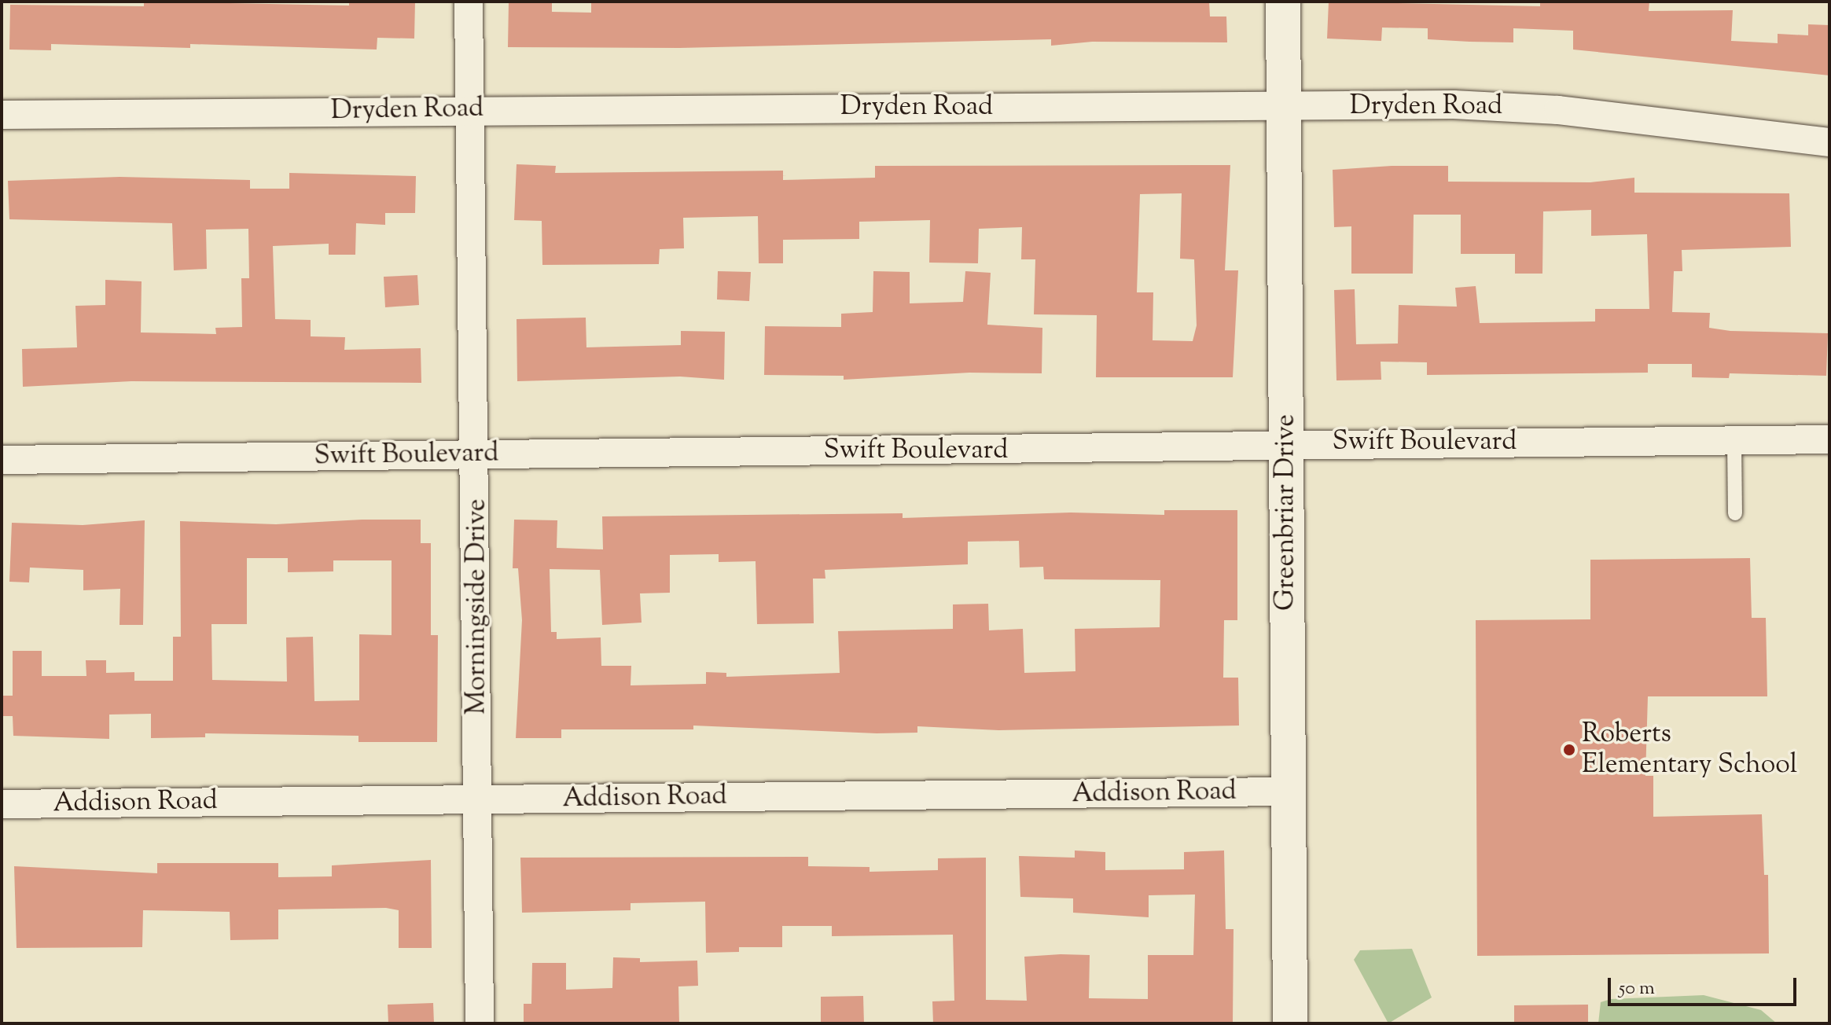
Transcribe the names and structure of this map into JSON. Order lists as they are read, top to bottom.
{
  "streets": {
    "main road": ["Greenbriar Drive"],
    "street": [
      "Dryden Road",
      "Swift Boulevard",
      "Morningside Drive",
      "Addison Road"
    ]
  },
  "crossings": [
    ["Dryden Road", "Greenbriar Drive"],
    ["Dryden Road", "Morningside Drive"],
    ["Swift Boulevard", "Greenbriar Drive"],
    ["Swift Boulevard", "Morningside Drive"],
    ["Greenbriar Drive", "Addison Road"],
    ["Morningside Drive", "Addison Road"]
  ],
  "places": ["Roberts Elementary School"],
  "scale_bar": "50 m"
}
